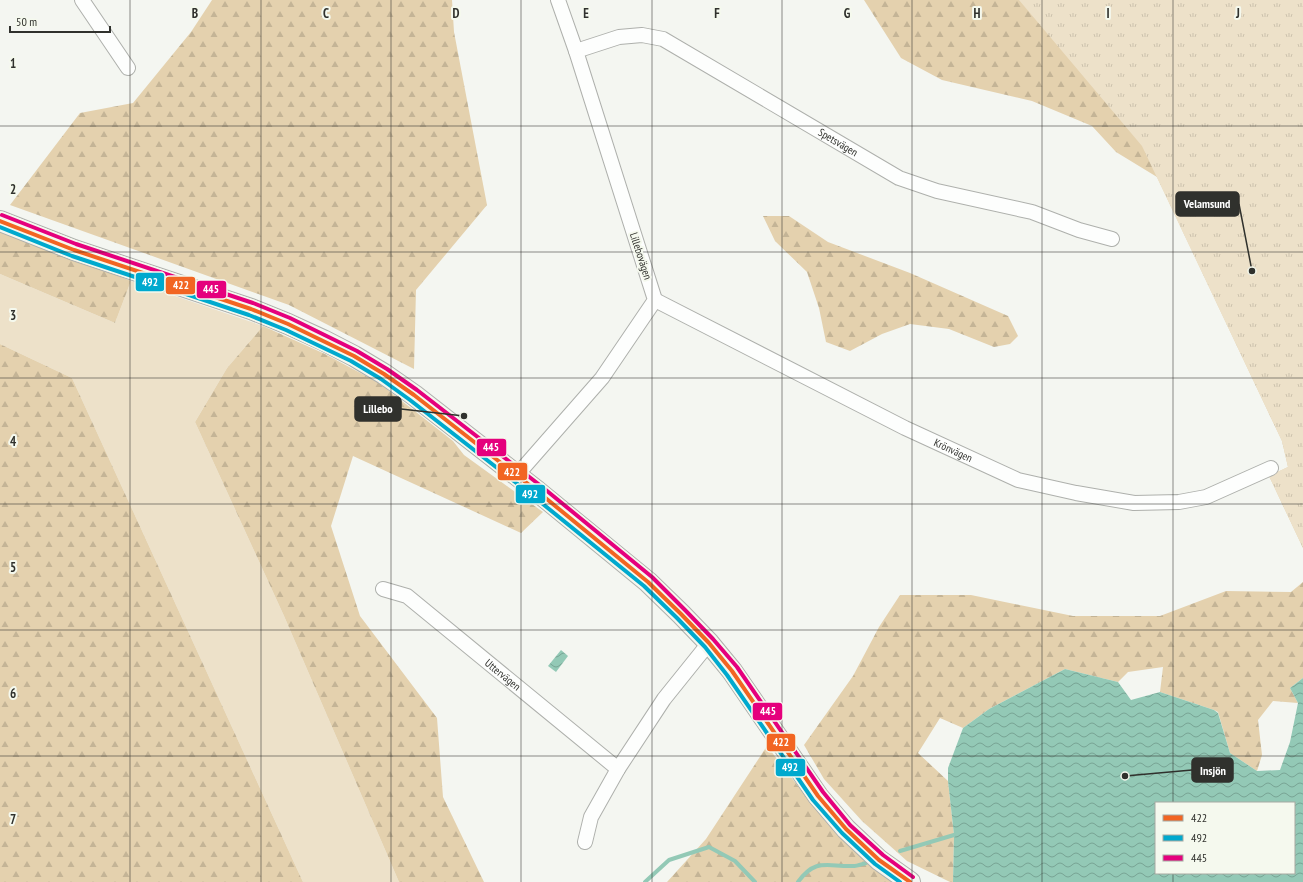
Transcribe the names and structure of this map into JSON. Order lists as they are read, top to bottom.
{
  "streets": {
    "street": [
      "Spetsvägen",
      "Lillebovägen",
      "Krönvägen",
      "Uttervägen"
    ]
  },
  "crossings": [
    ["Spetsvägen", "Lillebovägen"],
    ["Lillebovägen", "Krönvägen"]
  ],
  "places": ["Velamsund", "Lillebo", "Insjön"],
  "lines": ["transit line 445", "transit line 422", "transit line 492"],
  "legend": ["422", "492", "445"],
  "scale_bar": "50 m",
  "grid": {
    "columns": [
      "B",
      "C",
      "D",
      "E",
      "F",
      "G",
      "H",
      "I",
      "J"
    ],
    "rows": [
      "1",
      "2",
      "3",
      "4",
      "5",
      "6",
      "7"
    ]
  }
}
